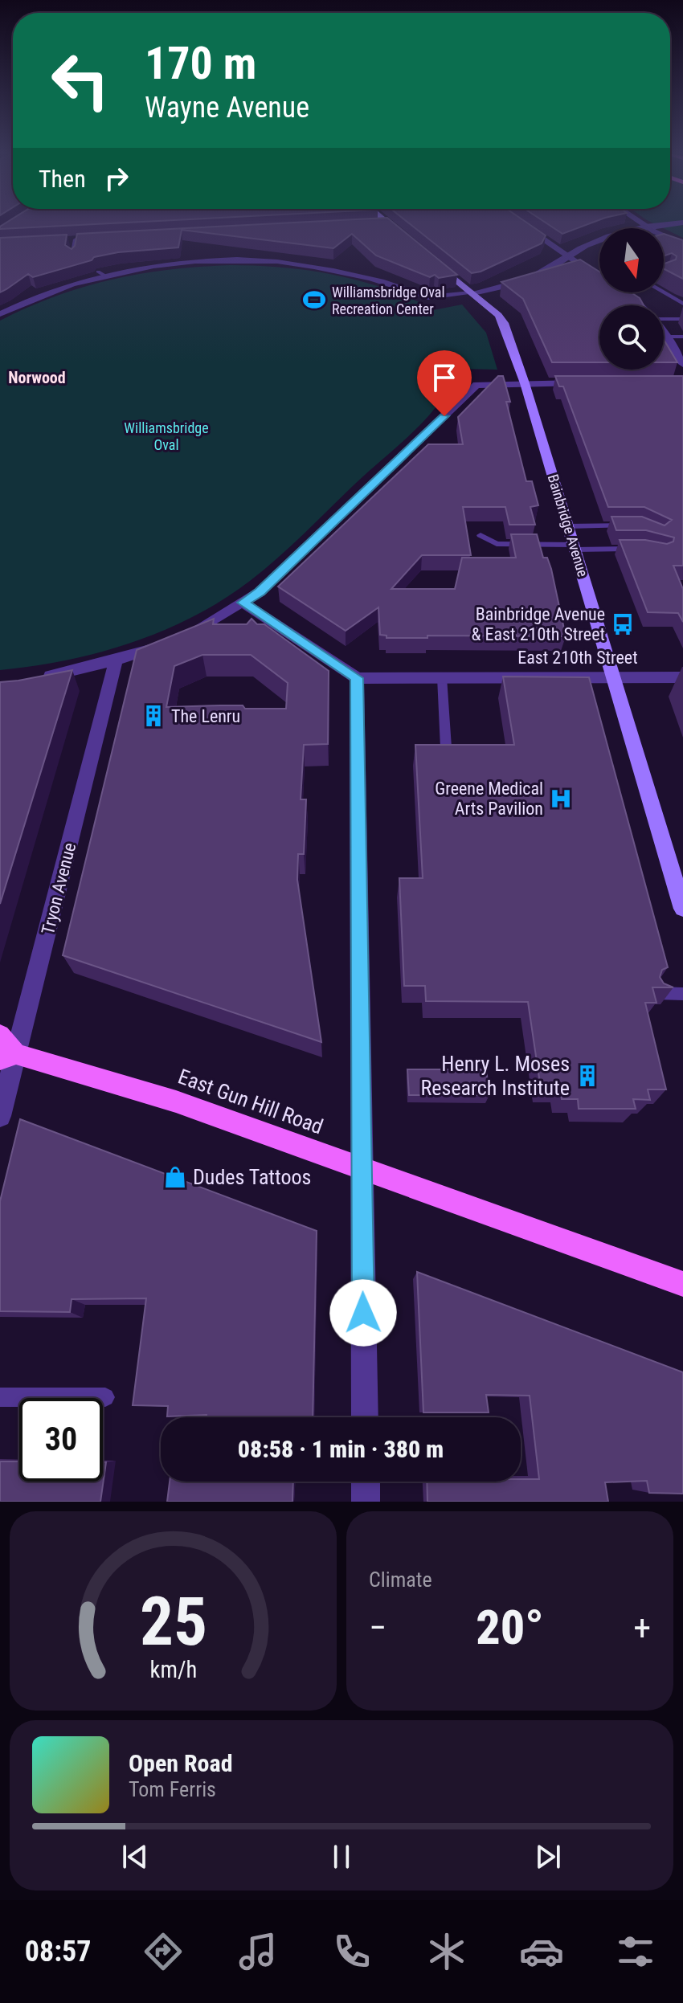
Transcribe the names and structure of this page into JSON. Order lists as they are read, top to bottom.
{
  "streets": {
    "main road": ["Bainbridge Avenue", "East Gun Hill Road"],
    "street": ["East 210th Street", "Tryon Avenue"]
  },
  "crossings": [
    ["Bainbridge Avenue", "East 210th Street"],
    ["Tryon Avenue", "East Gun Hill Road"]
  ],
  "districts": ["Norwood"],
  "parks": ["Williamsbridge Oval"],
  "places": {
    "sports": ["Williamsbridge Oval Recreation Center"],
    "bus stop": ["Bainbridge Avenue & East 210th Street"],
    "building": ["The Lenru", "Henry L. Moses Research Institute"],
    "hospital": ["Greene Medical Arts Pavilion"],
    "shop": ["Dudes Tattoos"]
  },
  "north": "bottom",
  "page": {
    "turn": ["170 m", "Wayne Avenue"],
    "then": "Then",
    "limit": "30",
    "trip": "08:58 · 1 min · 380 m",
    "tile": "Climate",
    "heat": ["−", "20°", "+"],
    "song": ["Open Road", "Tom Ferris"],
    "tabs": "08:57",
    "gauge": ["25", "km/h"]
  }
}
